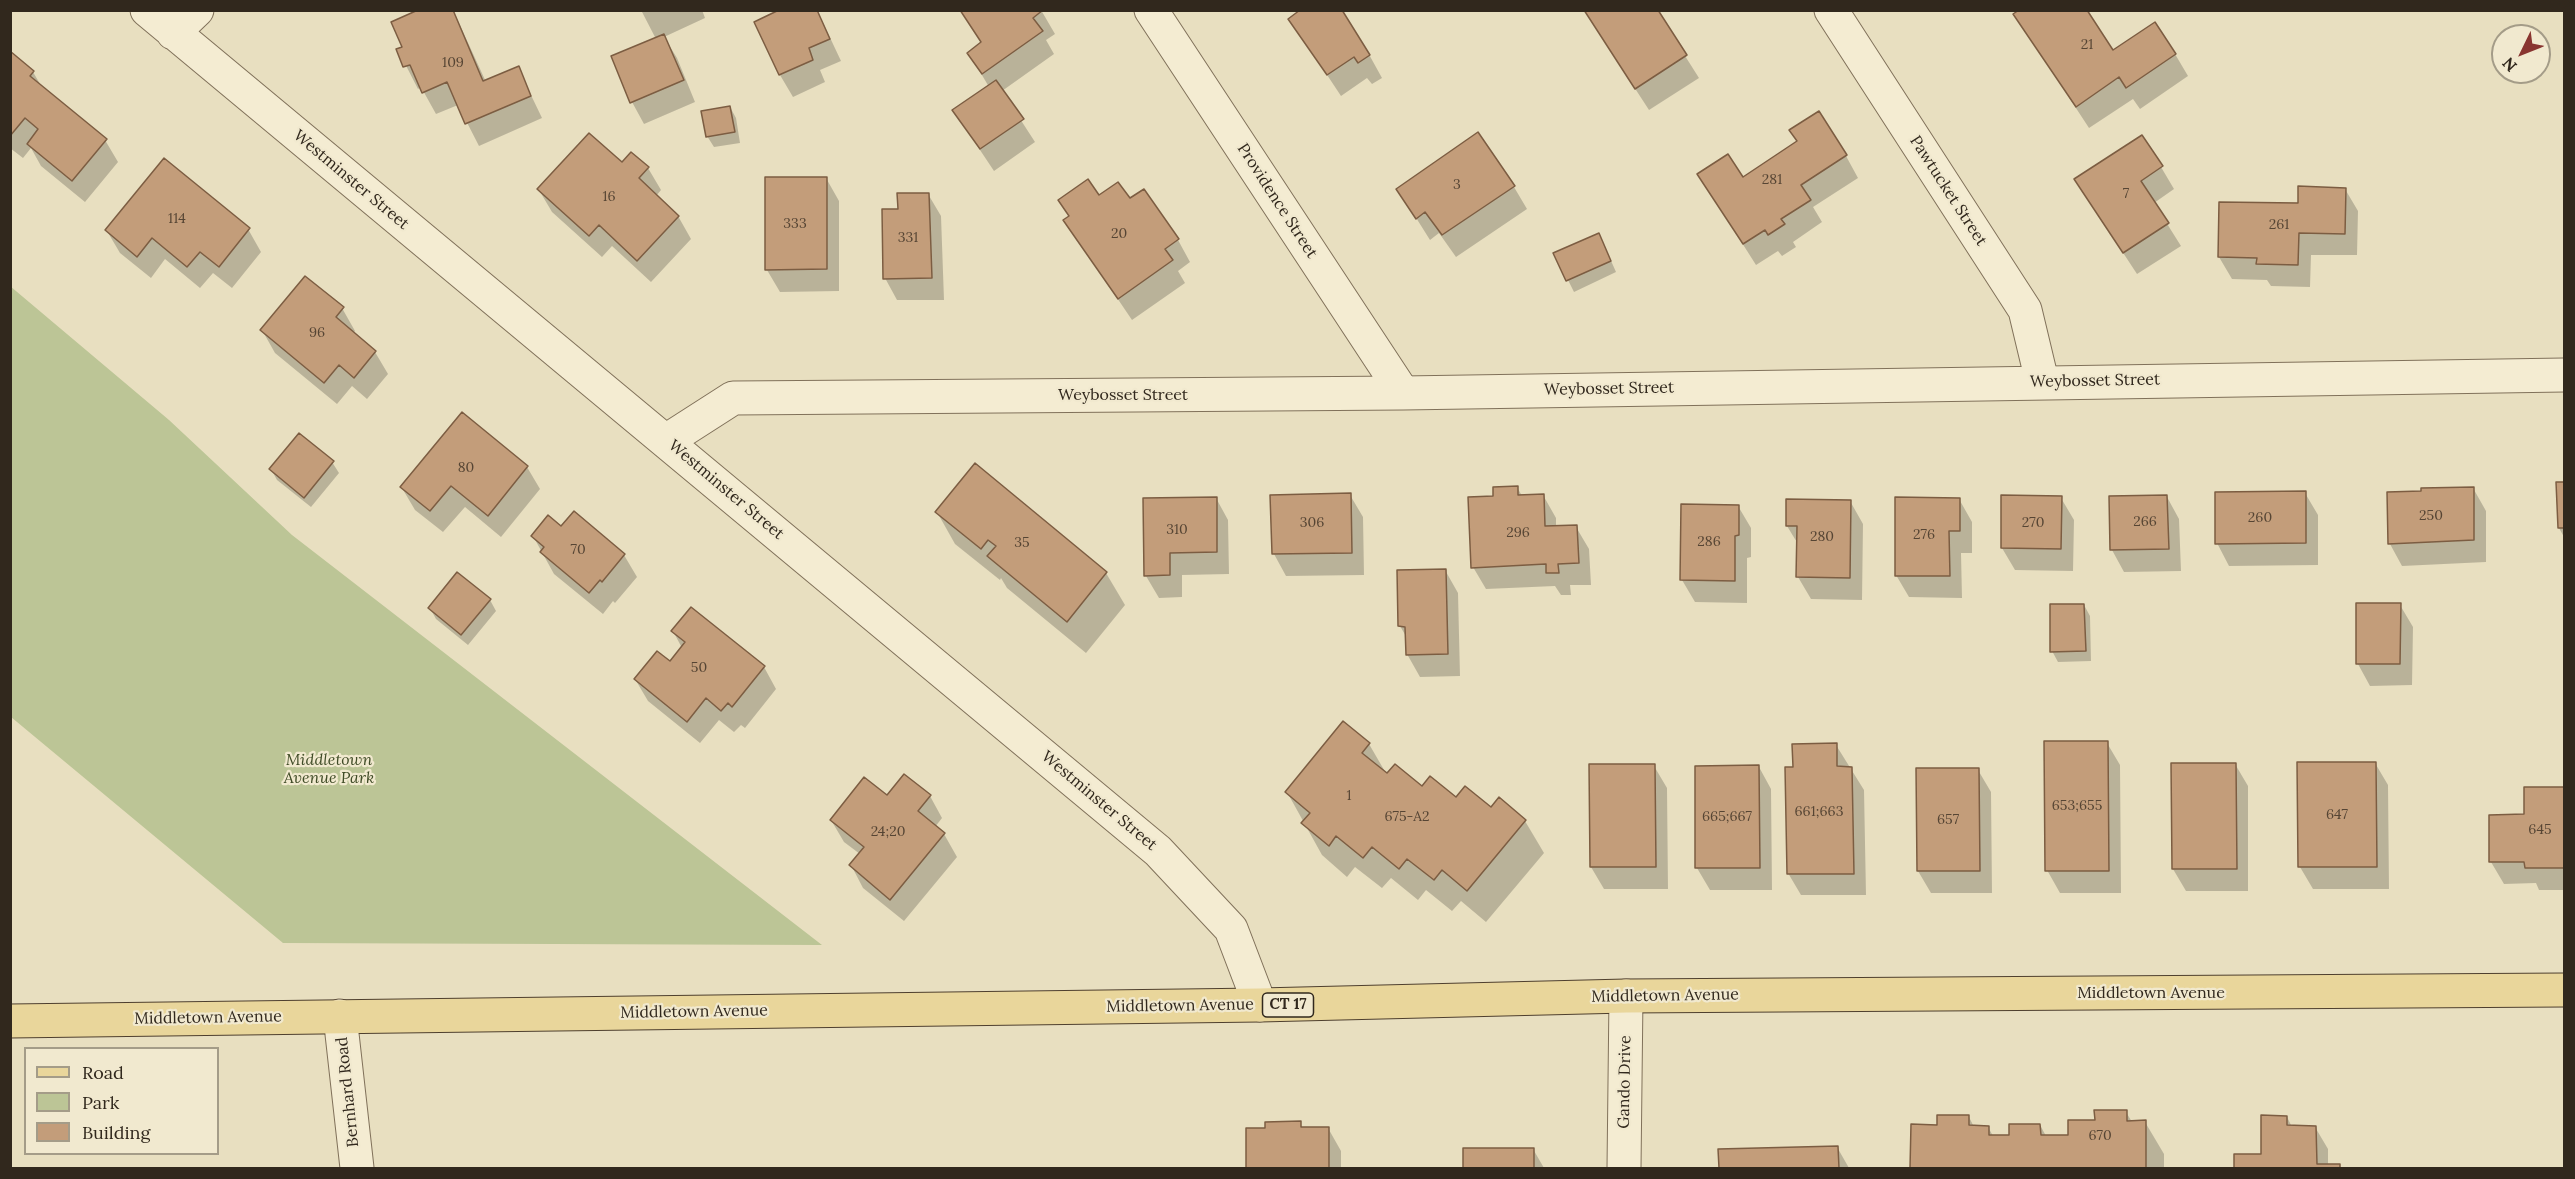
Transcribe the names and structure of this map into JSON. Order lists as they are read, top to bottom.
{
  "streets": {
    "main road": ["Middletown Avenue", "CT 17"],
    "street": [
      "Westminster Street",
      "Pawtucket Street",
      "Providence Street",
      "Weybosset Street",
      "Gando Drive",
      "Bernhard Road"
    ]
  },
  "crossings": [
    ["Westminster Street", "Weybosset Street"],
    ["Westminster Street", "Middletown Avenue"],
    ["Pawtucket Street", "Weybosset Street"],
    ["Providence Street", "Weybosset Street"],
    ["Middletown Avenue", "Gando Drive"],
    ["Middletown Avenue", "Bernhard Road"]
  ],
  "parks": ["Middletown Avenue Park"],
  "house_numbers": [
    "21",
    "109",
    "281",
    "3",
    "7",
    "16",
    "114",
    "333",
    "261",
    "20",
    "331",
    "96",
    "80",
    "250",
    "260",
    "266",
    "306",
    "270",
    "310",
    "296",
    "276",
    "280",
    "286",
    "35",
    "70",
    "50",
    "1",
    "653;655",
    "661;663",
    "647",
    "675-A2",
    "665;667",
    "657",
    "645",
    "24;20",
    "670"
  ],
  "legend": ["Road", "Park", "Building"],
  "north": "bottom left"
}
